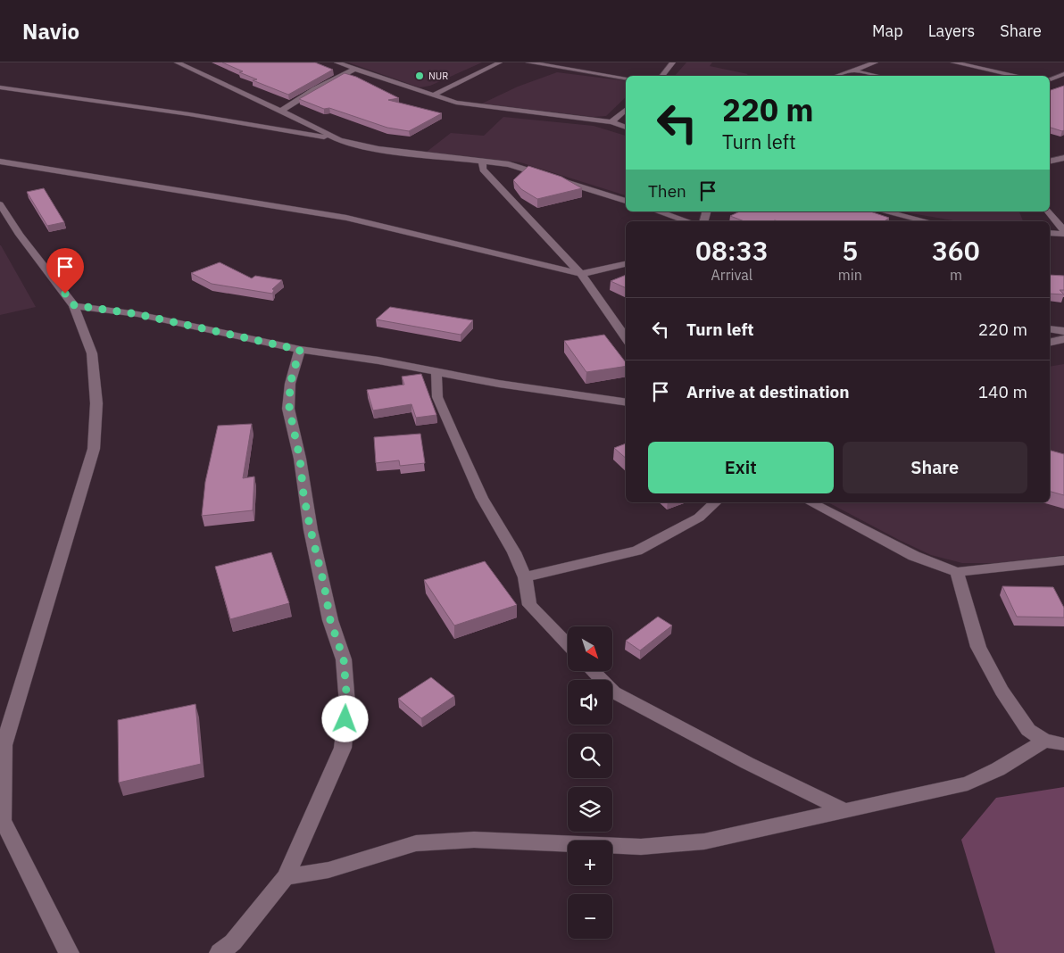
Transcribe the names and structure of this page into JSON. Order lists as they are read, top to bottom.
{
  "places": ["NUR"],
  "north": "bottom right",
  "page": {
    "header": "Navio",
    "nav": ["Map", "Layers", "Share"],
    "turn": ["220 m", "Turn left"],
    "then": "Then",
    "eta": [
      "08:33",
      "Arrival",
      "5",
      "min",
      "360",
      "m"
    ],
    "list": [
      {
        "name": "Turn left",
        "value": "220 m"
      },
      {
        "name": "Arrive at destination",
        "value": "140 m"
      }
    ],
    "buttons": ["Exit", "Share"],
    "map_buttons": ["+", "−"]
  }
}
